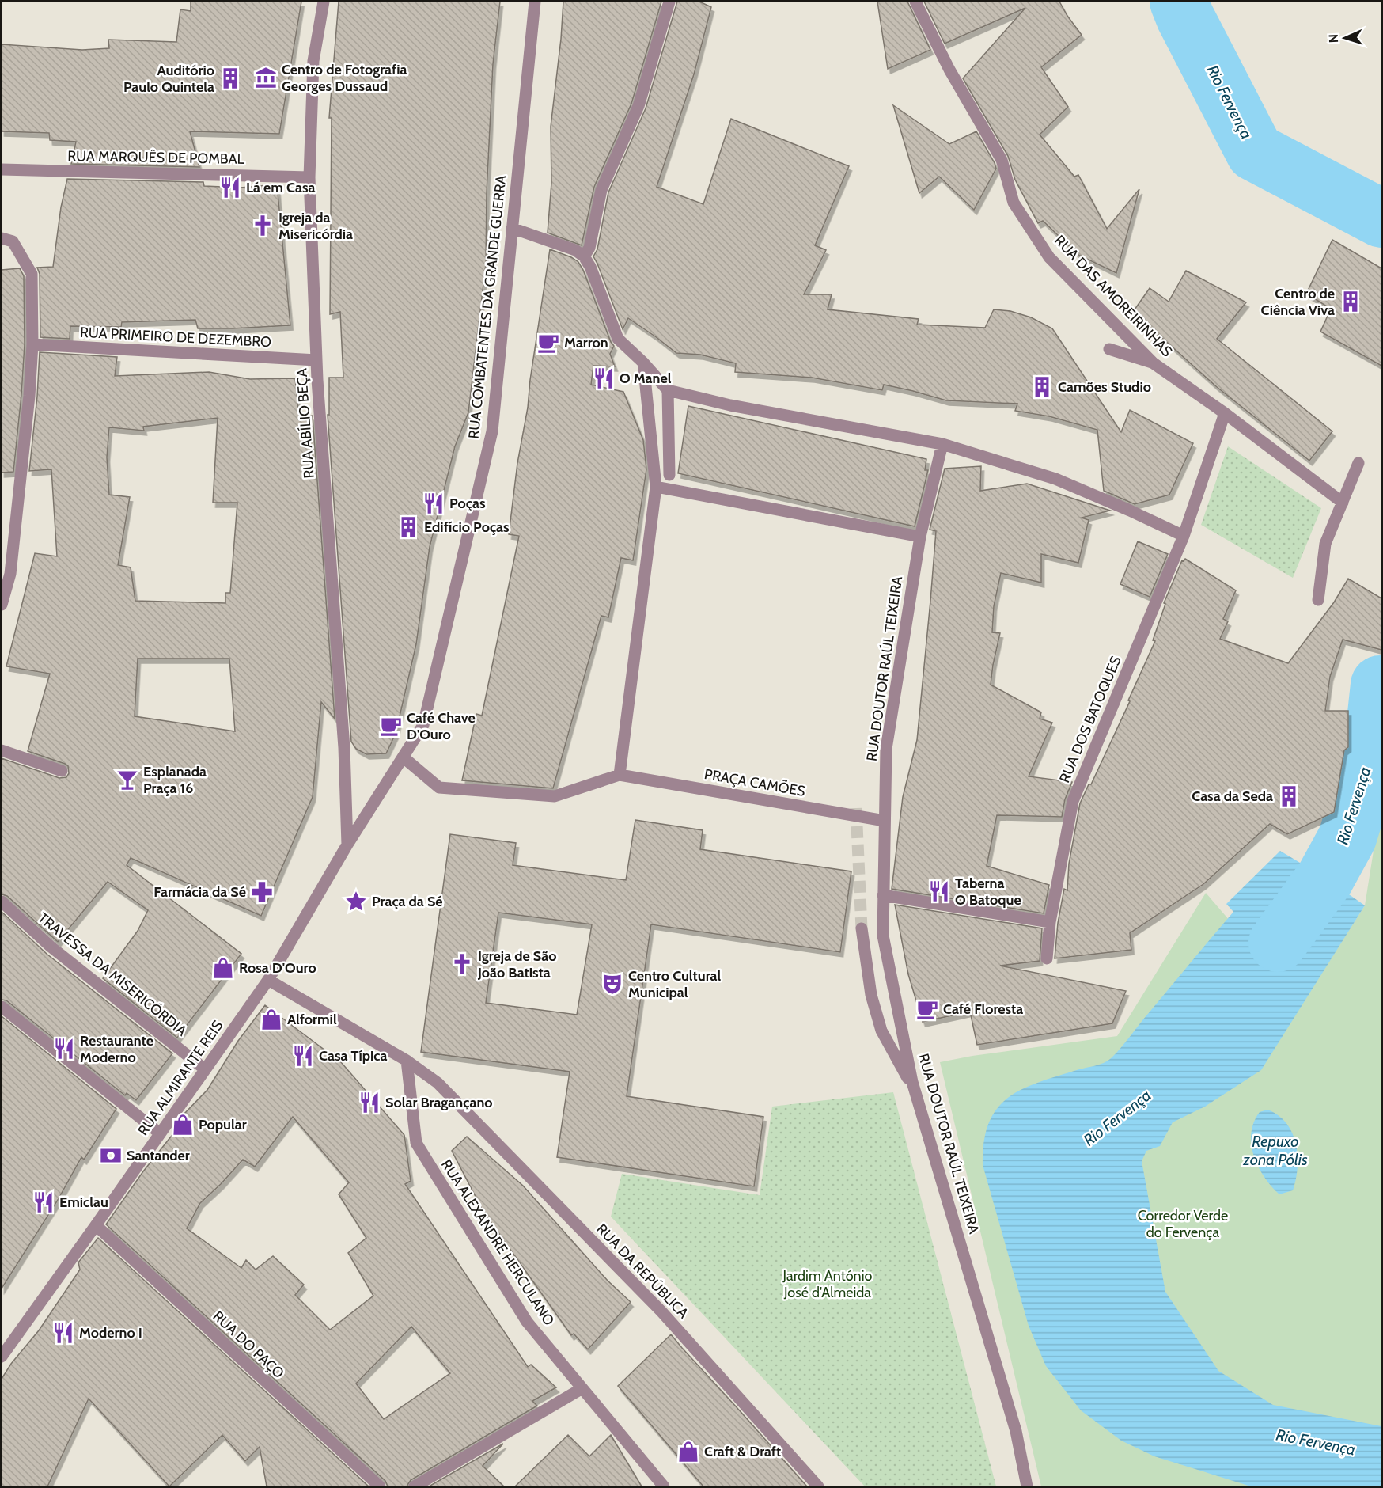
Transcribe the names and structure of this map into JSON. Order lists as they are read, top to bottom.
{
  "streets": {
    "street": [
      "RUA MARQUÊS DE POMBAL",
      "RUA DAS AMOREIRINHAS",
      "RUA COMBATENTES DA GRANDE GUERRA",
      "RUA PRIMEIRO DE DEZEMBRO",
      "RUA ABÍLIO BEÇA",
      "RUA DOUTOR RAÚL TEIXEIRA",
      "RUA DOS BATOQUES",
      "PRAÇA CAMÕES",
      "TRAVESSA DA MISERICÓRDIA",
      "RUA ALMIRANTE REIS",
      "RUA ALEXANDRE HERCULANO",
      "RUA DA REPÚBLICA",
      "RUA DO PAÇO"
    ]
  },
  "crossings": [
    ["RUA MARQUÊS DE POMBAL", "RUA ABÍLIO BEÇA"],
    ["RUA DAS AMOREIRINHAS", "RUA DOS BATOQUES"],
    ["RUA COMBATENTES DA GRANDE GUERRA", "RUA ABÍLIO BEÇA"],
    ["RUA PRIMEIRO DE DEZEMBRO", "RUA ABÍLIO BEÇA"],
    ["RUA DOUTOR RAÚL TEIXEIRA", "PRAÇA CAMÕES"],
    ["TRAVESSA DA MISERICÓRDIA", "RUA ALMIRANTE REIS"],
    ["RUA ALMIRANTE REIS", "RUA DO PAÇO"],
    ["RUA ALEXANDRE HERCULANO", "RUA DA REPÚBLICA"]
  ],
  "water": ["Rio Fervença", "Repuxo zona Pólis"],
  "parks": ["Corredor Verde do Fervença", "Jardim António José d'Almeida"],
  "places": {
    "museum": ["Centro de Fotografia Georges Dussaud"],
    "building": [
      "Auditório Paulo Quintela",
      "Centro de Ciência Viva",
      "Camões Studio",
      "Edifício Poças",
      "Casa da Seda"
    ],
    "restaurant": [
      "Lá em Casa",
      "O Manel",
      "Poças",
      "Taberna O Batoque",
      "Restaurante Moderno",
      "Casa Típica",
      "Solar Bragançano",
      "Emiclau",
      "Moderno I"
    ],
    "church": ["Igreja da Misericórdia", "Igreja de São João Batista"],
    "cafe": ["Marron", "Café Chave D'Ouro", "Café Floresta"],
    "bar": ["Esplanada Praça 16"],
    "pharmacy": ["Farmácia da Sé"],
    "place": ["Praça da Sé"],
    "shop": [
      "Rosa D'Ouro",
      "Alformil",
      "Popular",
      "Craft & Draft"
    ],
    "theatre": ["Centro Cultural Municipal"],
    "bank": ["Santander"]
  },
  "north": "left"
}
